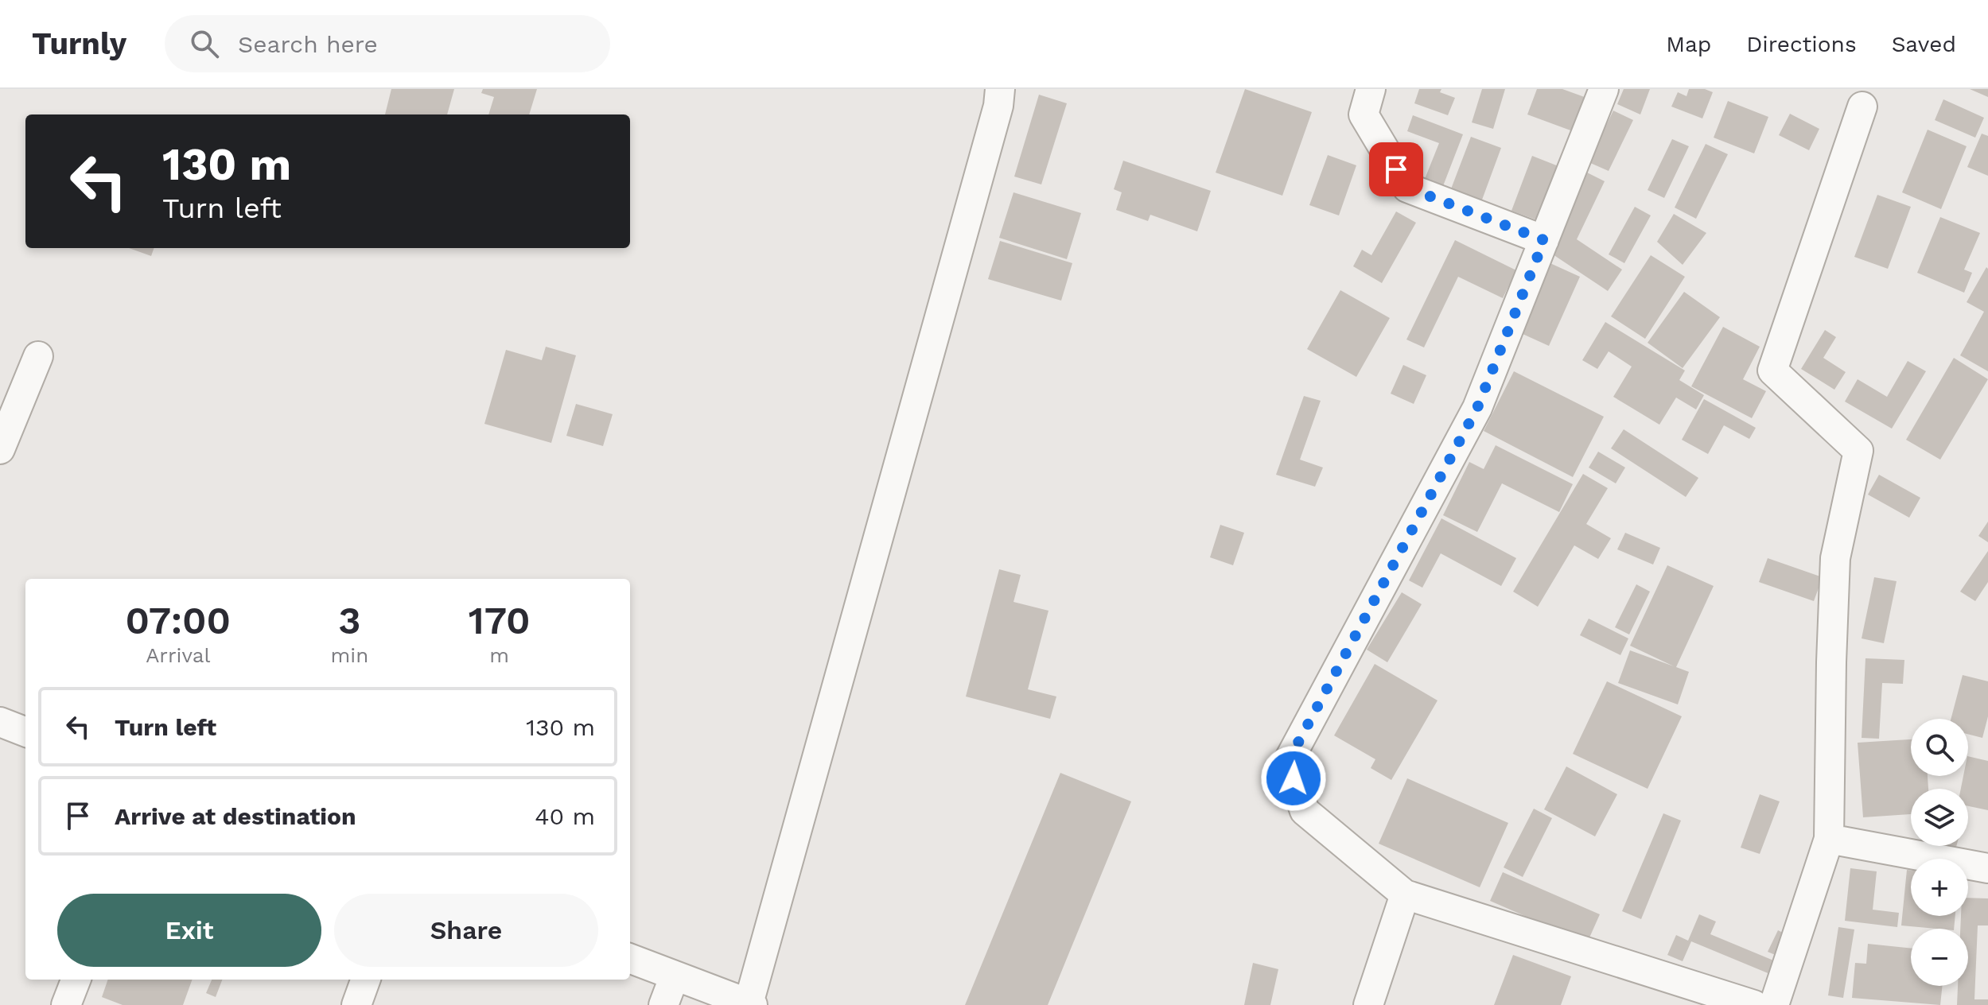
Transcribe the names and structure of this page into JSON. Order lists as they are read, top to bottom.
{
  "page": {
    "header": "Turnly",
    "search": "Search here",
    "nav": ["Map", "Directions", "Saved"],
    "turn": ["130 m", "Turn left"],
    "eta": [
      "07:00",
      "Arrival",
      "3",
      "min",
      "170",
      "m"
    ],
    "list": [
      {
        "name": "Turn left",
        "value": "130 m"
      },
      {
        "name": "Arrive at destination",
        "value": "40 m"
      }
    ],
    "map_buttons": ["+", "−"],
    "buttons": ["Exit", "Share"]
  }
}
